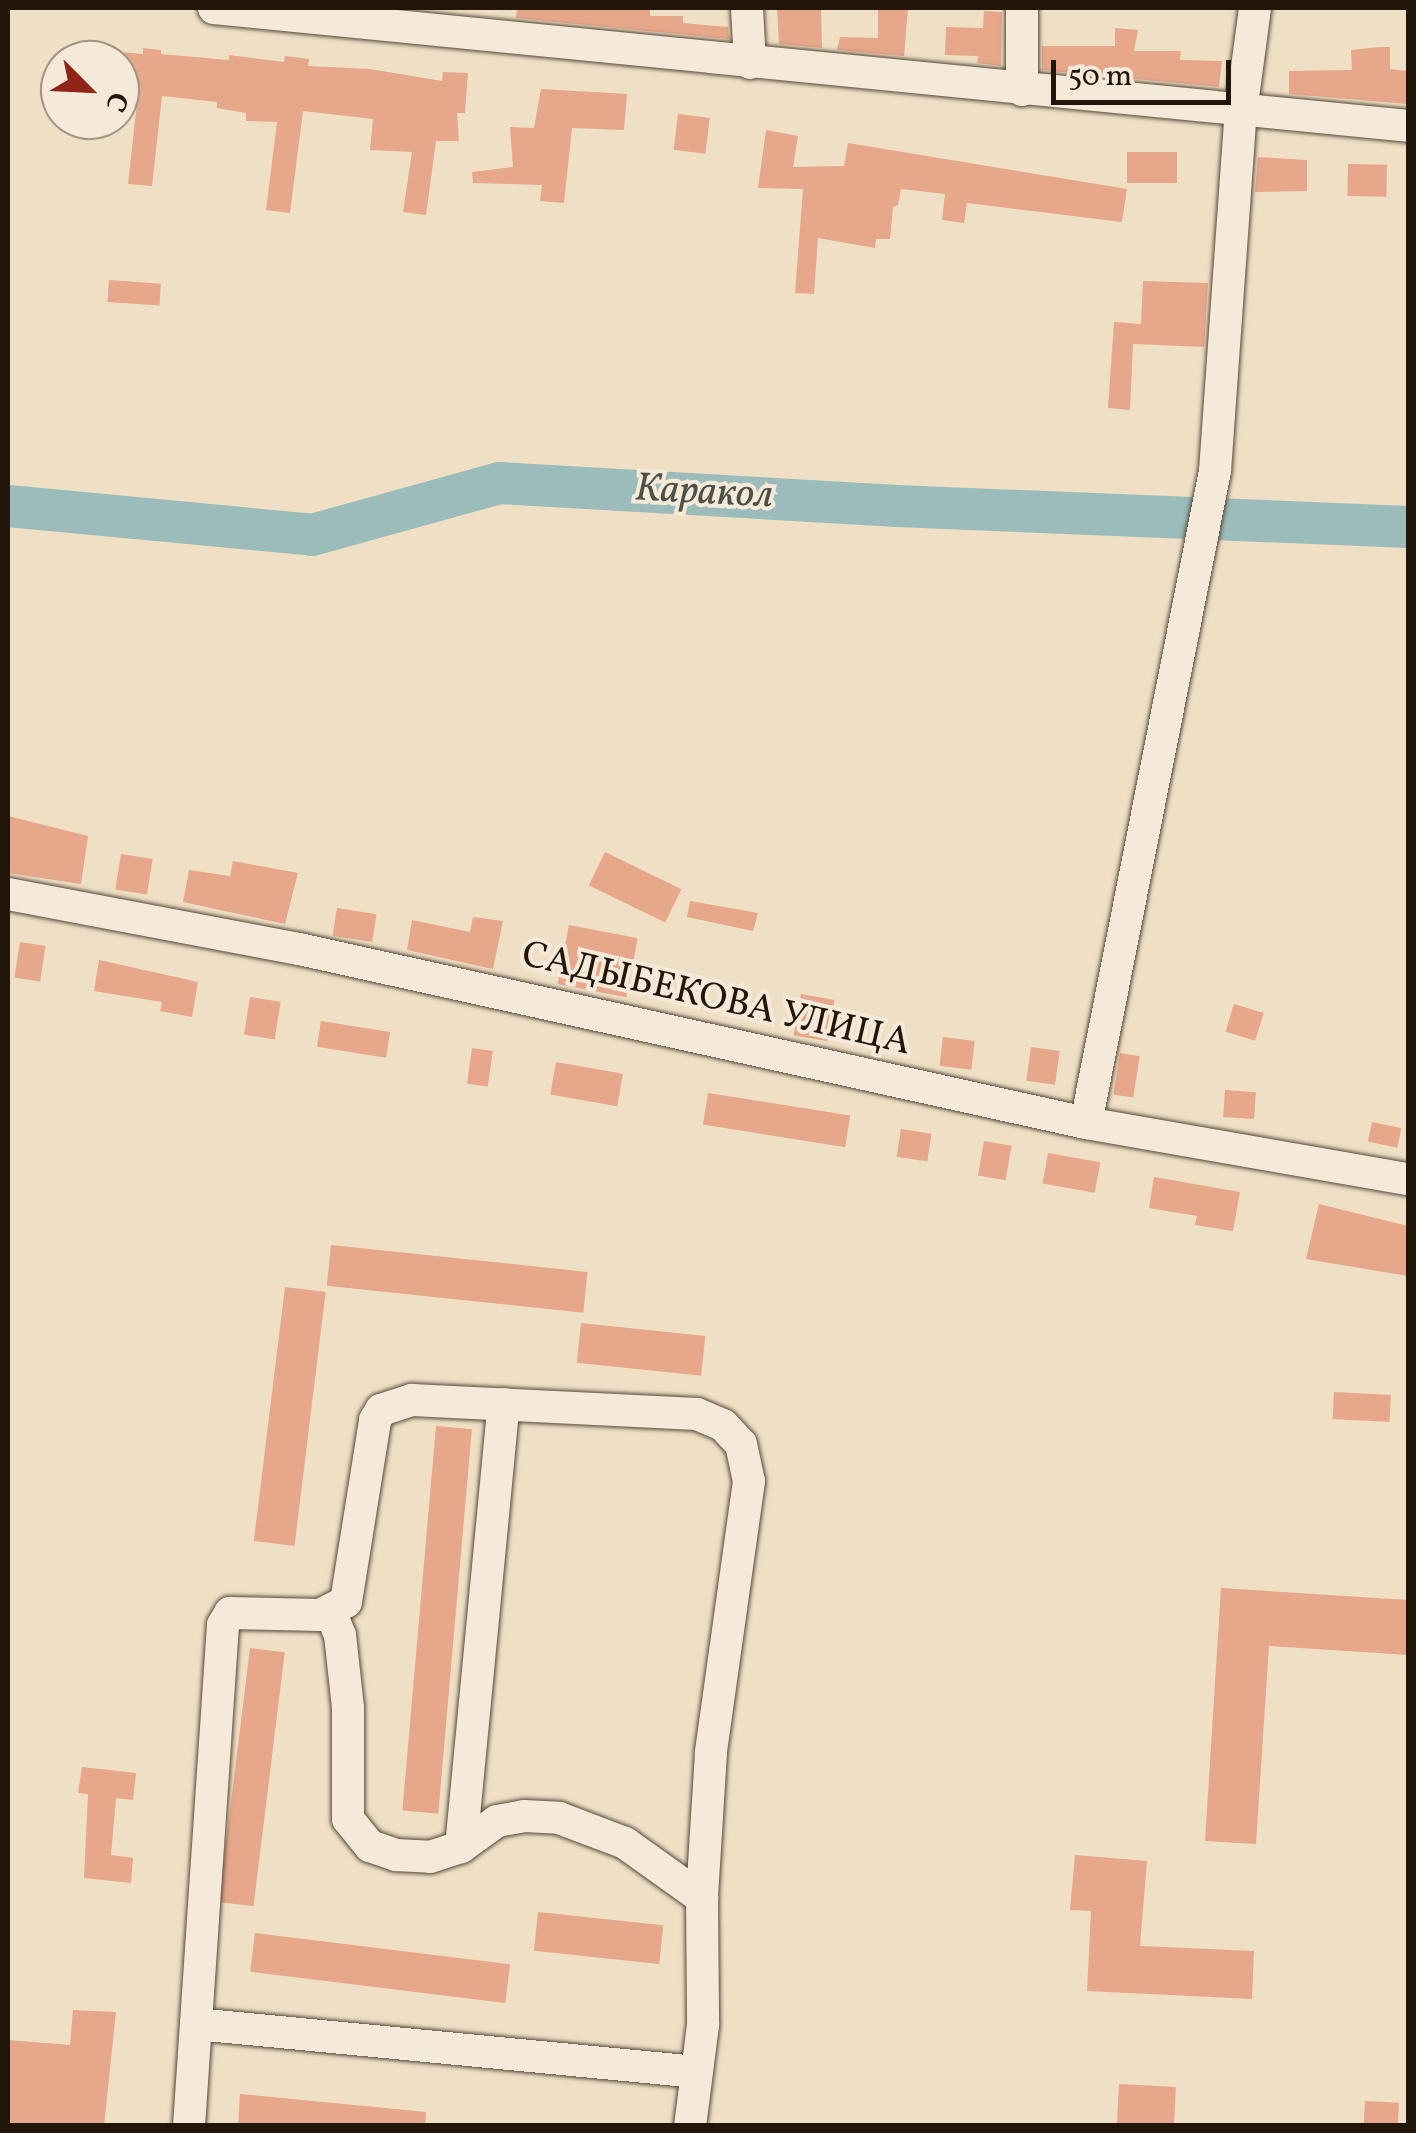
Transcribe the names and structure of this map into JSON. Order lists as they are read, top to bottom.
{
  "streets": {
    "street": ["САДЫБЕКОВА УЛИЦА"]
  },
  "water": ["Каракол"],
  "scale_bar": "50 m",
  "north": "bottom right"
}
